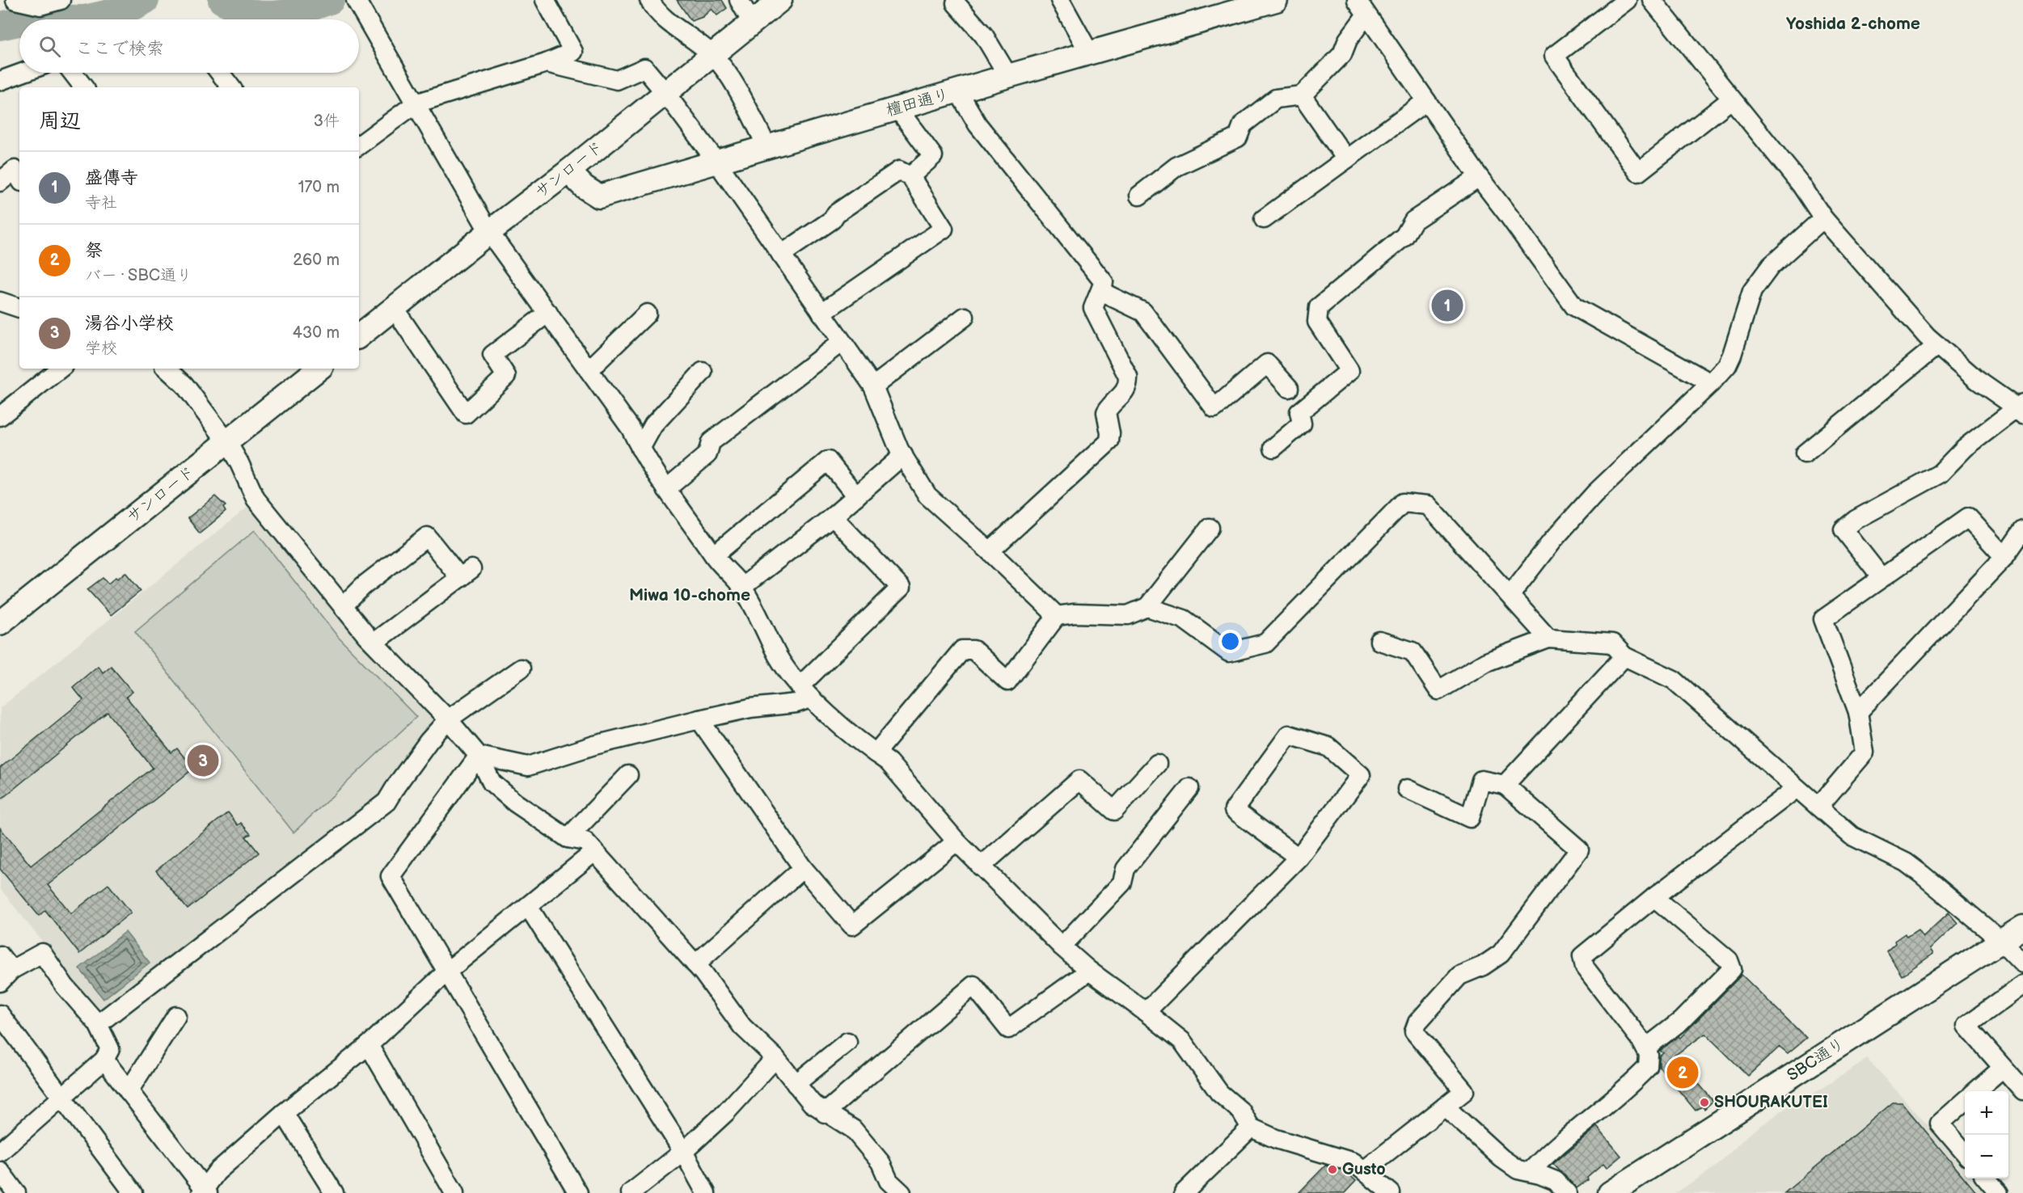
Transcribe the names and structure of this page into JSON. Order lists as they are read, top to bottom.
{
  "streets": {
    "street": ["檀田通り", "サンロード", "SBC通り"]
  },
  "crossings": [
    ["檀田通り", "サンロード"]
  ],
  "districts": ["Yoshida 2-chome", "Miwa 10-chome"],
  "places": ["SHOURAKUTEI", "Gusto"],
  "page": {
    "search": "ここで検索",
    "heading": ["周辺", "3件"],
    "list": [
      {
        "mark": "1",
        "name": "盛傳寺",
        "note": "寺社",
        "value": "170 m"
      },
      {
        "mark": "2",
        "name": "祭",
        "note": "バー · SBC通り",
        "value": "260 m"
      },
      {
        "mark": "3",
        "name": "湯谷小学校",
        "note": "学校",
        "value": "430 m"
      }
    ],
    "pins": ["1", "3", "2"],
    "map_buttons": ["+", "−"]
  }
}
